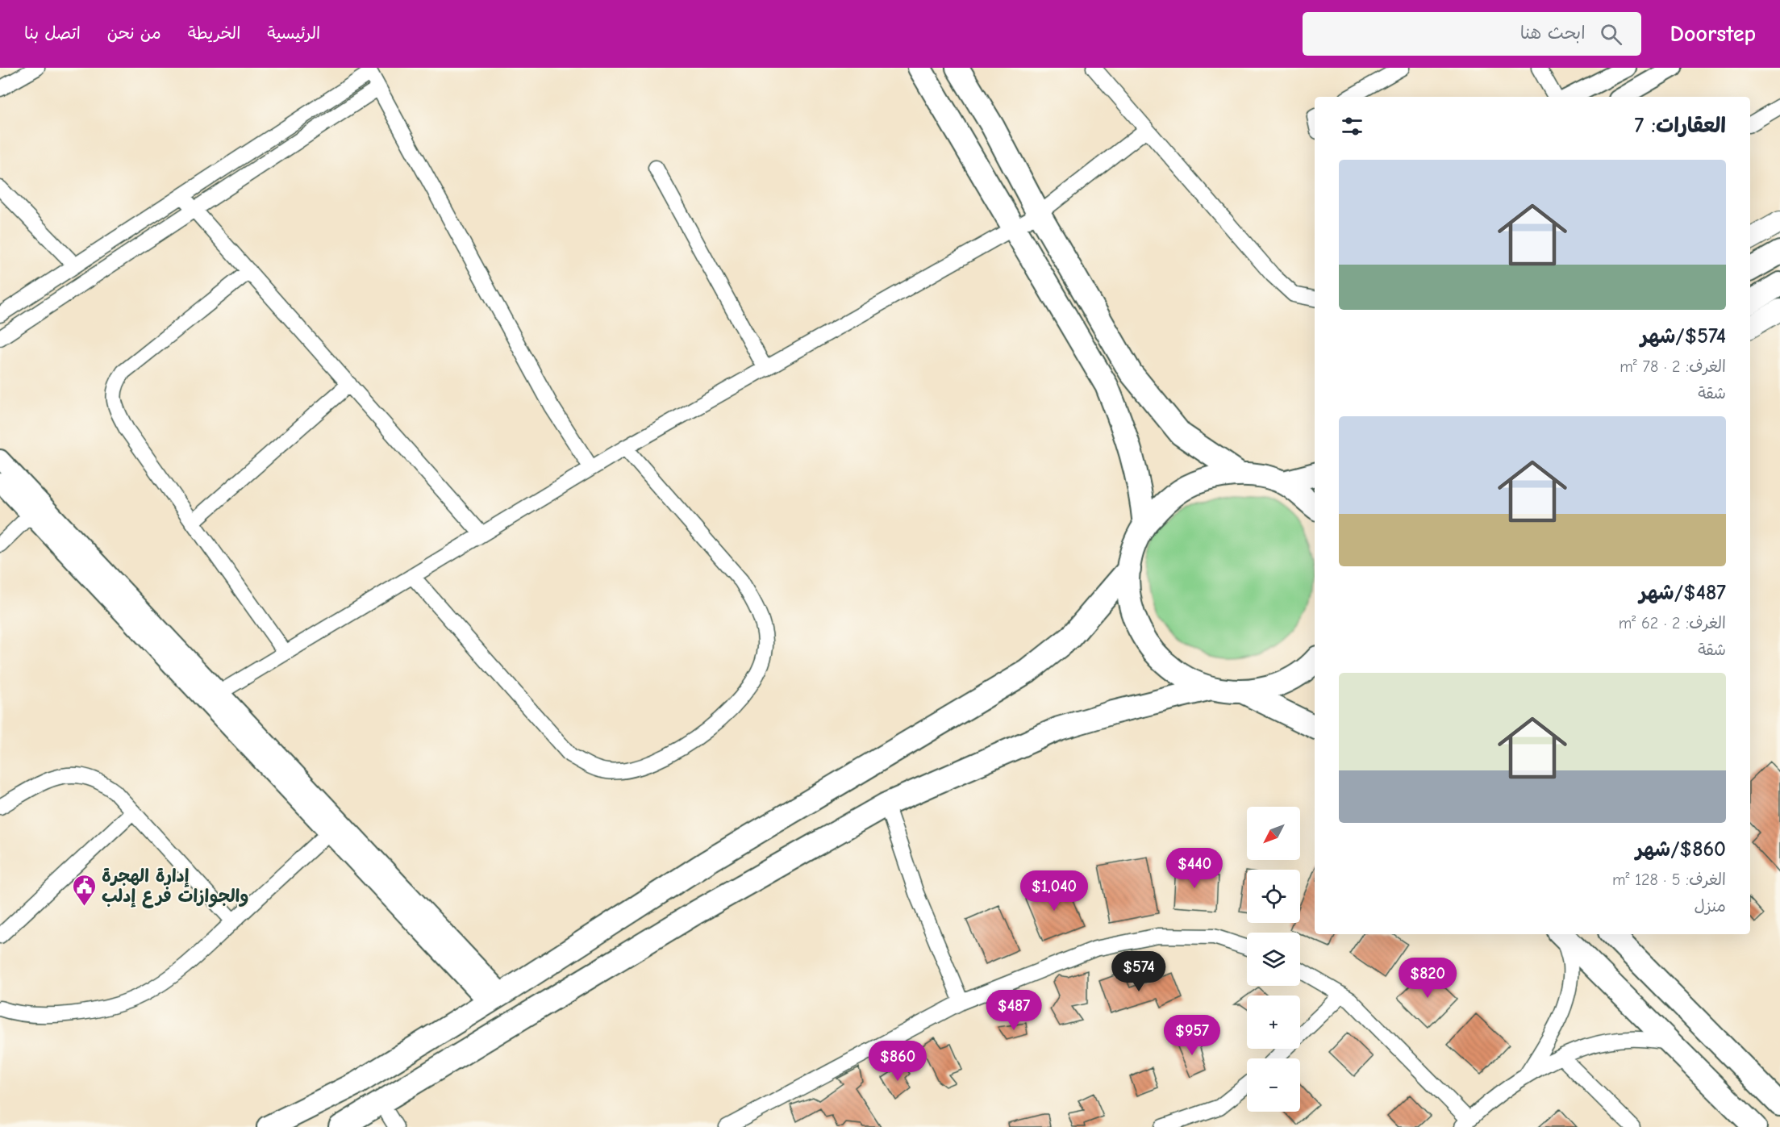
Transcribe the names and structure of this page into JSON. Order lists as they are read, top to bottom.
{
  "places": {
    "public building": ["إدارة الهجرة والجوازات فرع إدلب"]
  },
  "north": "bottom left",
  "page": {
    "header": "Doorstep",
    "search": "ابحث هنا",
    "nav": [
      "الرئيسية",
      "الخريطة",
      "من نحن",
      "اتصل بنا"
    ],
    "heading": "العقارات: 7",
    "list": [
      {
        "name": "$574/شهر",
        "note": "الغرف: 2 · 78 m² · شقة"
      },
      {
        "name": "$487/شهر",
        "note": "الغرف: 2 · 62 m² · شقة"
      },
      {
        "name": "$860/شهر",
        "note": "الغرف: 5 · 128 m² · منزل"
      }
    ],
    "map_buttons": ["+", "−"],
    "price": [
      "$440",
      "$1,040",
      "$574",
      "$820",
      "$487",
      "$957",
      "$860"
    ]
  }
}
